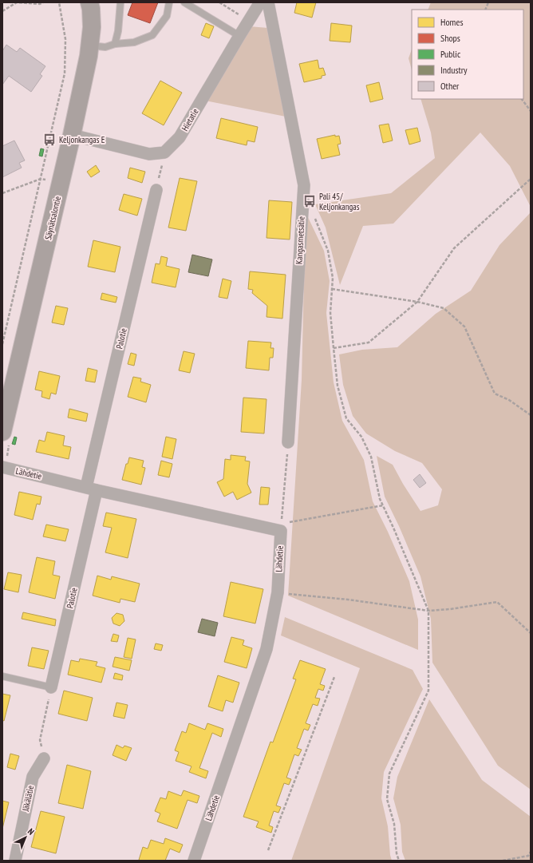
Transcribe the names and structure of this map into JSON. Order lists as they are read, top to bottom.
{
  "streets": {
    "main road": ["Säynätsalontie"],
    "street": [
      "Hietatie",
      "Kangasmetsätie",
      "Palotie",
      "Lähdetie",
      "Jäkälätie"
    ]
  },
  "crossings": [
    ["Palotie", "Lähdetie"]
  ],
  "places": {
    "bus stop": ["Keljonkangas E", "Pali 45/ Keljonkangas"]
  },
  "legend": [
    "Homes",
    "Shops",
    "Public",
    "Industry",
    "Other"
  ],
  "north": "top right"
}
